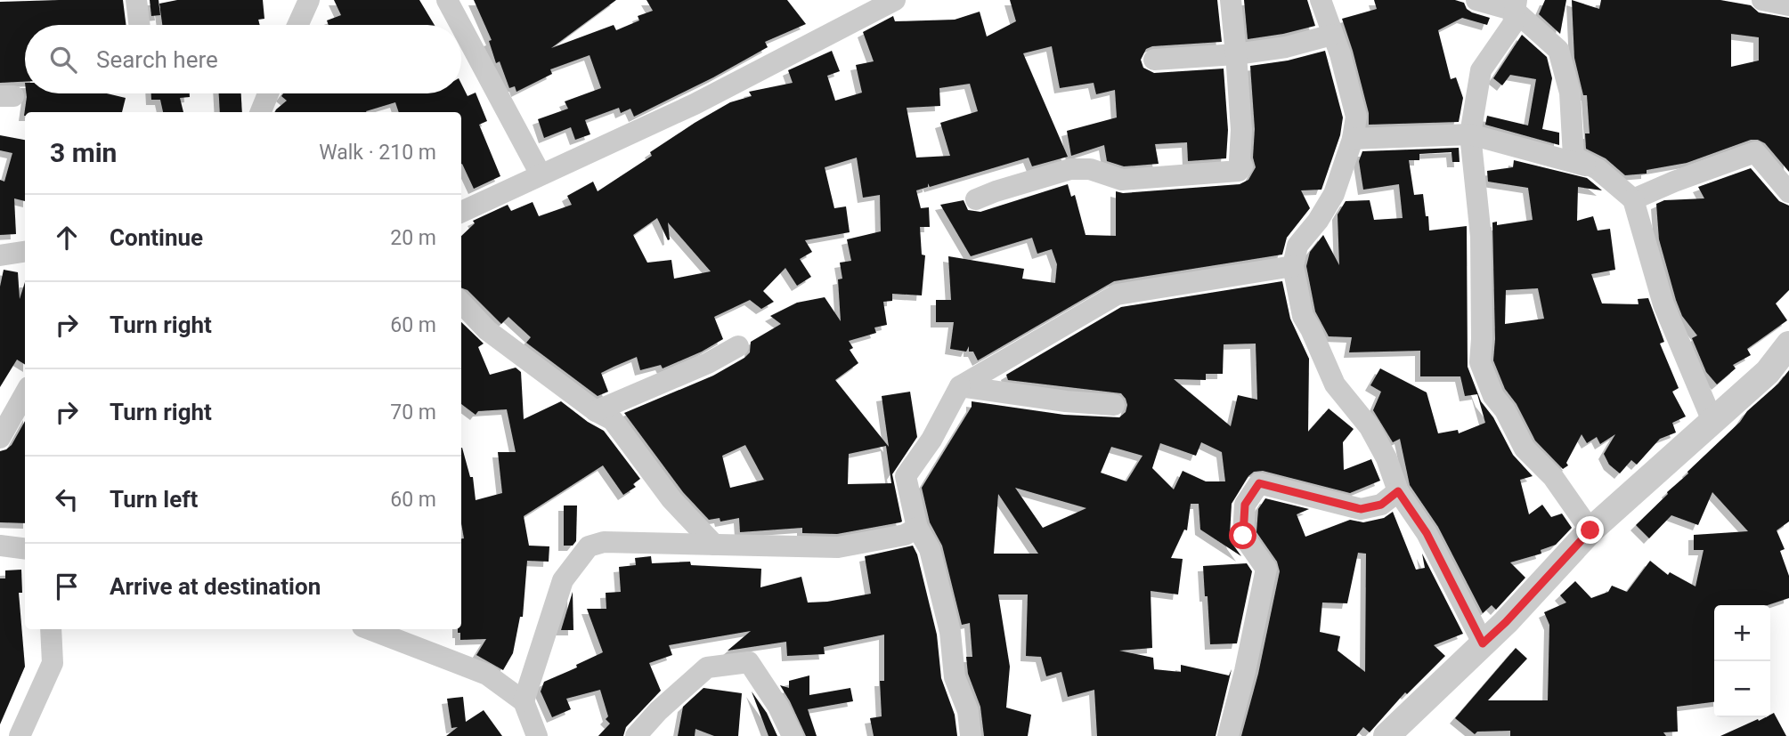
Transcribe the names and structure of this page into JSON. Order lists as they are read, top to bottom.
{
  "page": {
    "search": "Search here",
    "heading": ["3 min", "Walk · 210 m"],
    "list": [
      ["Continue", "20 m"],
      ["Turn right", "60 m"],
      ["Turn right", "70 m"],
      ["Turn left", "60 m"],
      "Arrive at destination"
    ],
    "map_buttons": ["+", "−"]
  }
}
